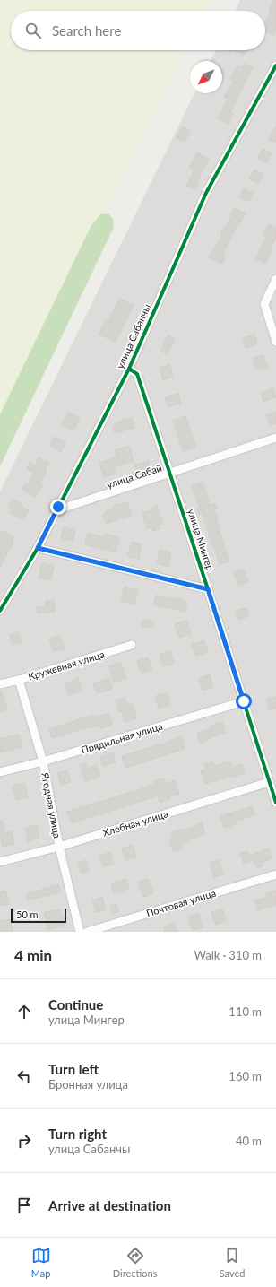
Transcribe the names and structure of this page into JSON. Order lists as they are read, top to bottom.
{
  "streets": {
    "street": [
      "улица Сабанчы",
      "улица Сабай",
      "улица Мингер",
      "Кружевная улица",
      "Прядильная улица",
      "Ягодная улица",
      "Хлебная улица",
      "Почтовая улица"
    ]
  },
  "crossings": [
    ["улица Сабанчы", "улица Сабай"],
    ["улица Сабанчы", "улица Мингер"],
    ["улица Сабай", "улица Мингер"],
    ["улица Мингер", "Прядильная улица"],
    ["улица Мингер", "Хлебная улица"],
    ["Кружевная улица", "Ягодная улица"],
    ["Прядильная улица", "Ягодная улица"],
    ["Ягодная улица", "Хлебная улица"]
  ],
  "scale_bar": "50 m",
  "north": "bottom left",
  "page": {
    "search": "Search here",
    "scale": "50 m",
    "heading": ["4 min", "Walk · 310 m"],
    "list": [
      ["Continue", "улица Мингер", "110 m"],
      ["Turn left", "Бронная улица", "160 m"],
      ["Turn right", "улица Сабанчы", "40 m"],
      "Arrive at destination"
    ],
    "nav": ["Map", "Directions", "Saved"]
  }
}
